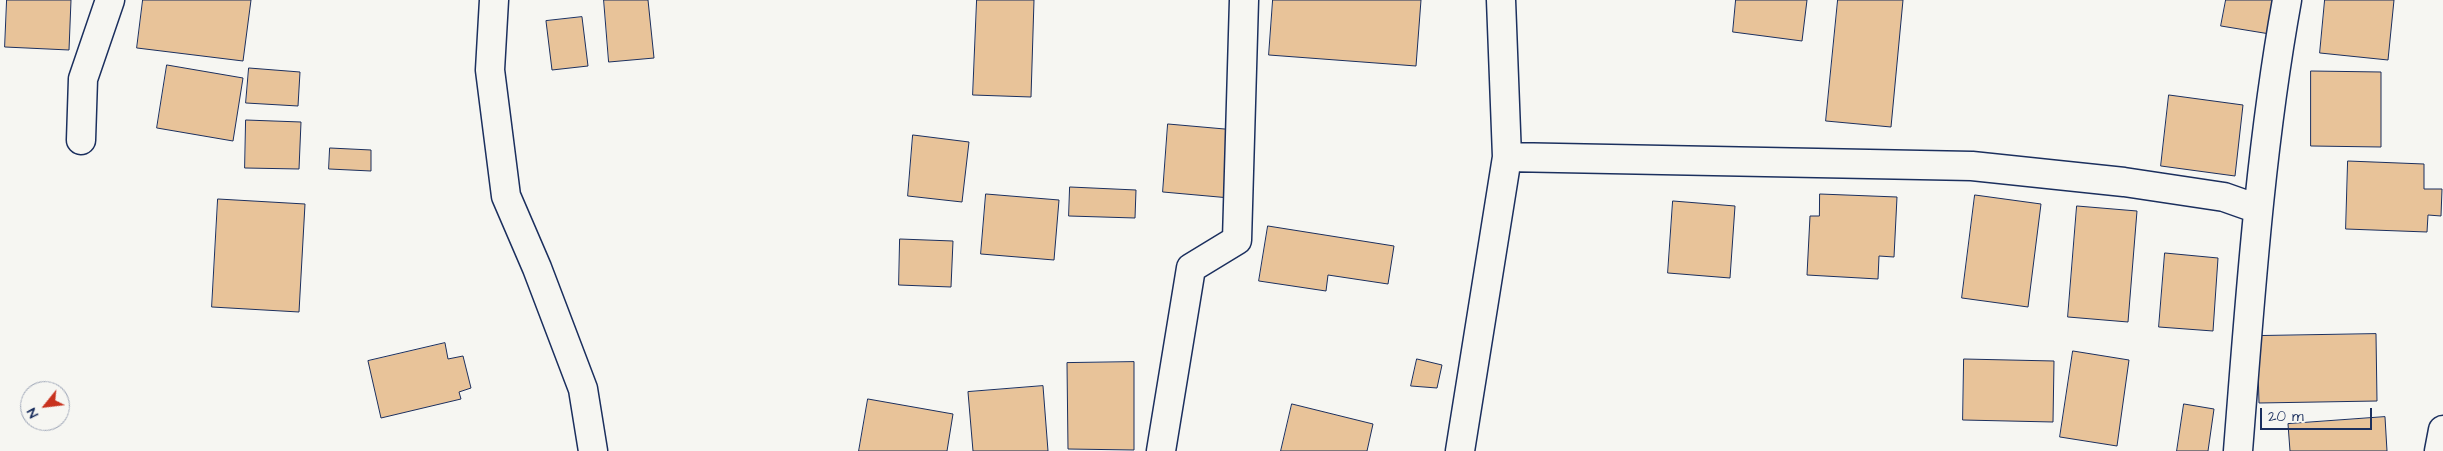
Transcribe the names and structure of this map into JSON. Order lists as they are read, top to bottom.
{
  "scale_bar": "20 m",
  "north": "bottom left"
}
